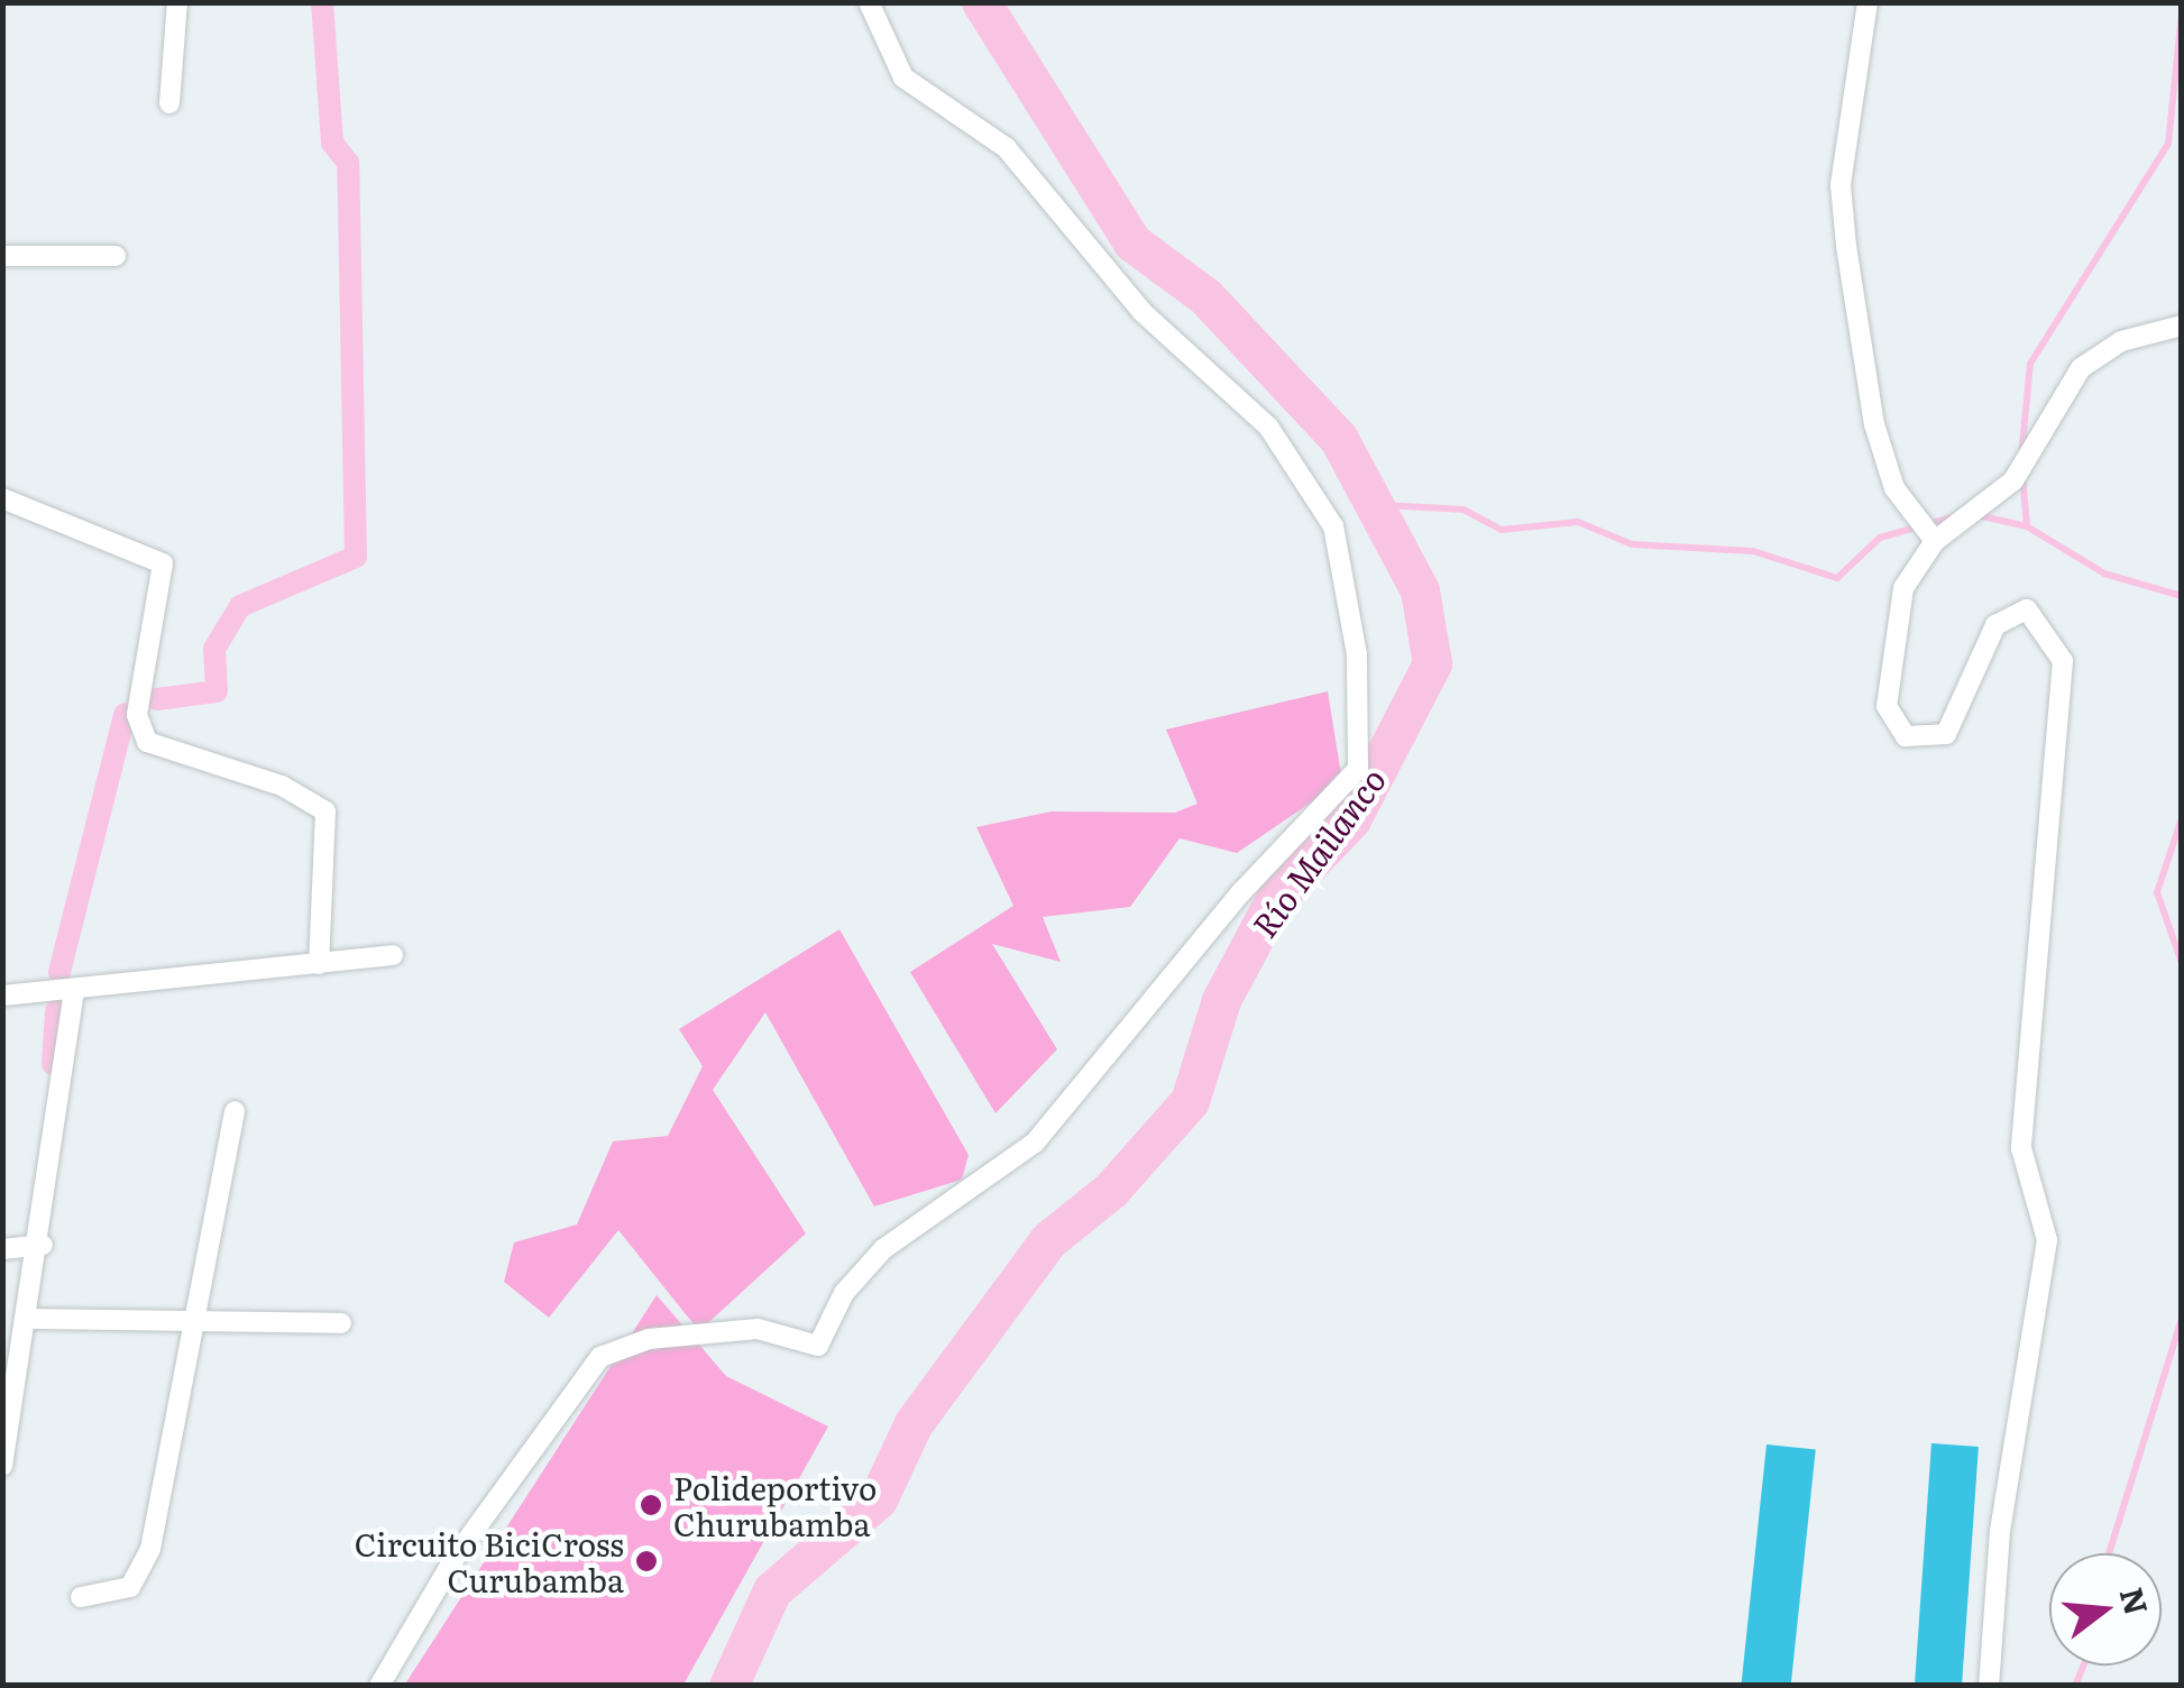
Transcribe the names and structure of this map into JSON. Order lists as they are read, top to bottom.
{
  "water": ["Río Mailanco"],
  "places": ["Polideportivo Churubamba", "Circuito BiciCross Curubamba"],
  "north": "right"
}
